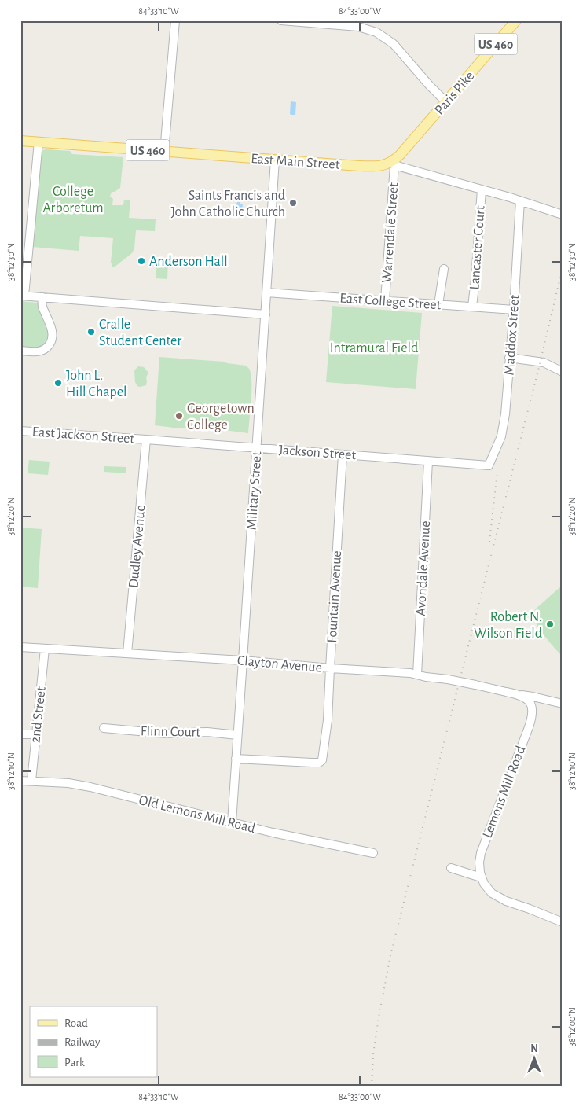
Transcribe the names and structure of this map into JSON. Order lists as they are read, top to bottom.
{
  "streets": {
    "main road": ["US 460", "Paris Pike", "East Main Street"],
    "street": [
      "Warrendale Street",
      "Lancaster Court",
      "East College Street",
      "Maddox Street",
      "East Jackson Street",
      "Jackson Street",
      "Military Street",
      "Dudley Avenue",
      "Avondale Avenue",
      "Fountain Avenue",
      "Clayton Avenue",
      "2nd Street",
      "Flinn Court",
      "Lemons Mill Road",
      "Old Lemons Mill Road"
    ]
  },
  "crossings": [
    ["Paris Pike", "East Main Street"],
    ["Paris Pike", "Warrendale Street"],
    ["East Main Street", "Warrendale Street"],
    ["East Main Street", "Lancaster Court"],
    ["East Main Street", "Maddox Street"],
    ["East Main Street", "Military Street"],
    ["Warrendale Street", "East College Street"],
    ["Lancaster Court", "East College Street"],
    ["East College Street", "Maddox Street"],
    ["East College Street", "Military Street"],
    ["Maddox Street", "Jackson Street"],
    ["East Jackson Street", "Jackson Street"],
    ["East Jackson Street", "Dudley Avenue"],
    ["Jackson Street", "Military Street"],
    ["Jackson Street", "Dudley Avenue"],
    ["Jackson Street", "Avondale Avenue"],
    ["Jackson Street", "Fountain Avenue"],
    ["Military Street", "Fountain Avenue"],
    ["Military Street", "Clayton Avenue"],
    ["Military Street", "Flinn Court"],
    ["Military Street", "Old Lemons Mill Road"],
    ["Dudley Avenue", "Clayton Avenue"],
    ["Avondale Avenue", "Clayton Avenue"],
    ["Fountain Avenue", "Clayton Avenue"],
    ["Clayton Avenue", "2nd Street"],
    ["Clayton Avenue", "Lemons Mill Road"],
    ["2nd Street", "Old Lemons Mill Road"]
  ],
  "parks": ["College Arboretum", "Intramural Field"],
  "places": [
    "Saints Francis and John Catholic Church",
    "Anderson Hall",
    "Cralle Student Center",
    "John L. Hill Chapel",
    "Georgetown College",
    "Robert N. Wilson Field"
  ],
  "legend": ["Road", "Railway", "Park"],
  "north": "top",
  "coordinates": [
    "84°33'10\"W",
    "84°33'00\"W",
    "38°12'30\"N",
    "38°12'20\"N",
    "38°12'10\"N",
    "38°12'00\"N"
  ]
}
